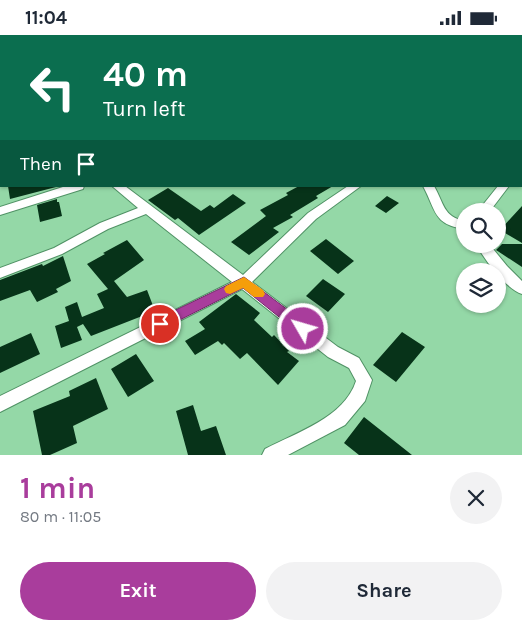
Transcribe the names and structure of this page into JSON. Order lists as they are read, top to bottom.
{
  "page": {
    "status": "11:04",
    "turn": ["40 m", "Turn left"],
    "then": "Then",
    "heading": ["1 min", "80 m · 11:05"],
    "buttons": ["Exit", "Share"]
  }
}
